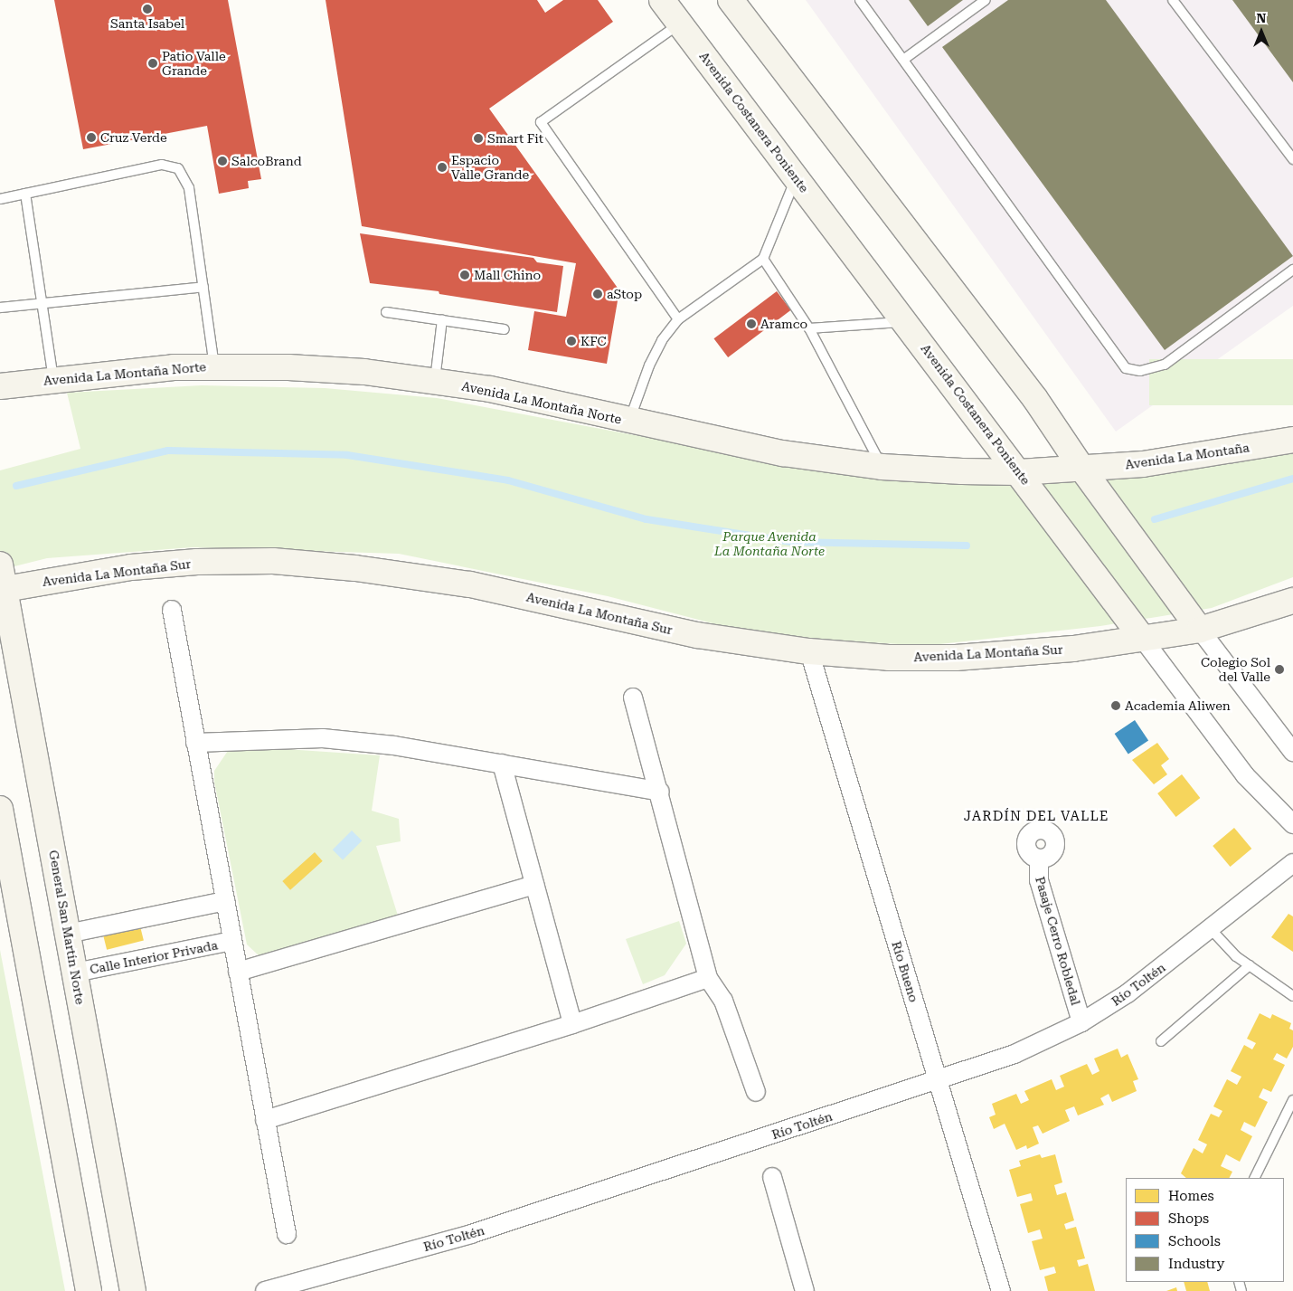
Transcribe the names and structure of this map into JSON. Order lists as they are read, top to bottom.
{
  "streets": {
    "main road": [
      "Avenida Costanera Poniente",
      "Avenida La Montaña Norte",
      "Avenida La Montaña",
      "Avenida La Montaña Sur",
      "General San Martín Norte"
    ],
    "street": [
      "Pasaje Cerro Robledal",
      "Calle Interior Privada",
      "Río Bueno",
      "Río Toltén"
    ]
  },
  "crossings": [
    ["Avenida Costanera Poniente", "Avenida La Montaña Norte"],
    ["Avenida Costanera Poniente", "Avenida La Montaña Sur"],
    ["Avenida La Montaña Norte", "Avenida La Montaña"],
    ["Avenida La Montaña Sur", "General San Martín Norte"],
    ["Avenida La Montaña Sur", "Río Bueno"],
    ["General San Martín Norte", "Calle Interior Privada"],
    ["Pasaje Cerro Robledal", "Río Toltén"],
    ["Río Bueno", "Río Toltén"]
  ],
  "districts": ["JARDÍN DEL VALLE"],
  "parks": ["Parque Avenida La Montaña Norte"],
  "places": [
    "Santa Isabel",
    "Patio Valle Grande",
    "Cruz Verde",
    "Smart Fit",
    "SalcoBrand",
    "Espacio Valle Grande",
    "Mall Chino",
    "aStop",
    "Aramco",
    "KFC",
    "Colegio Sol del Valle",
    "Academia Aliwen"
  ],
  "legend": [
    "Homes",
    "Shops",
    "Schools",
    "Industry"
  ],
  "north": "top"
}
